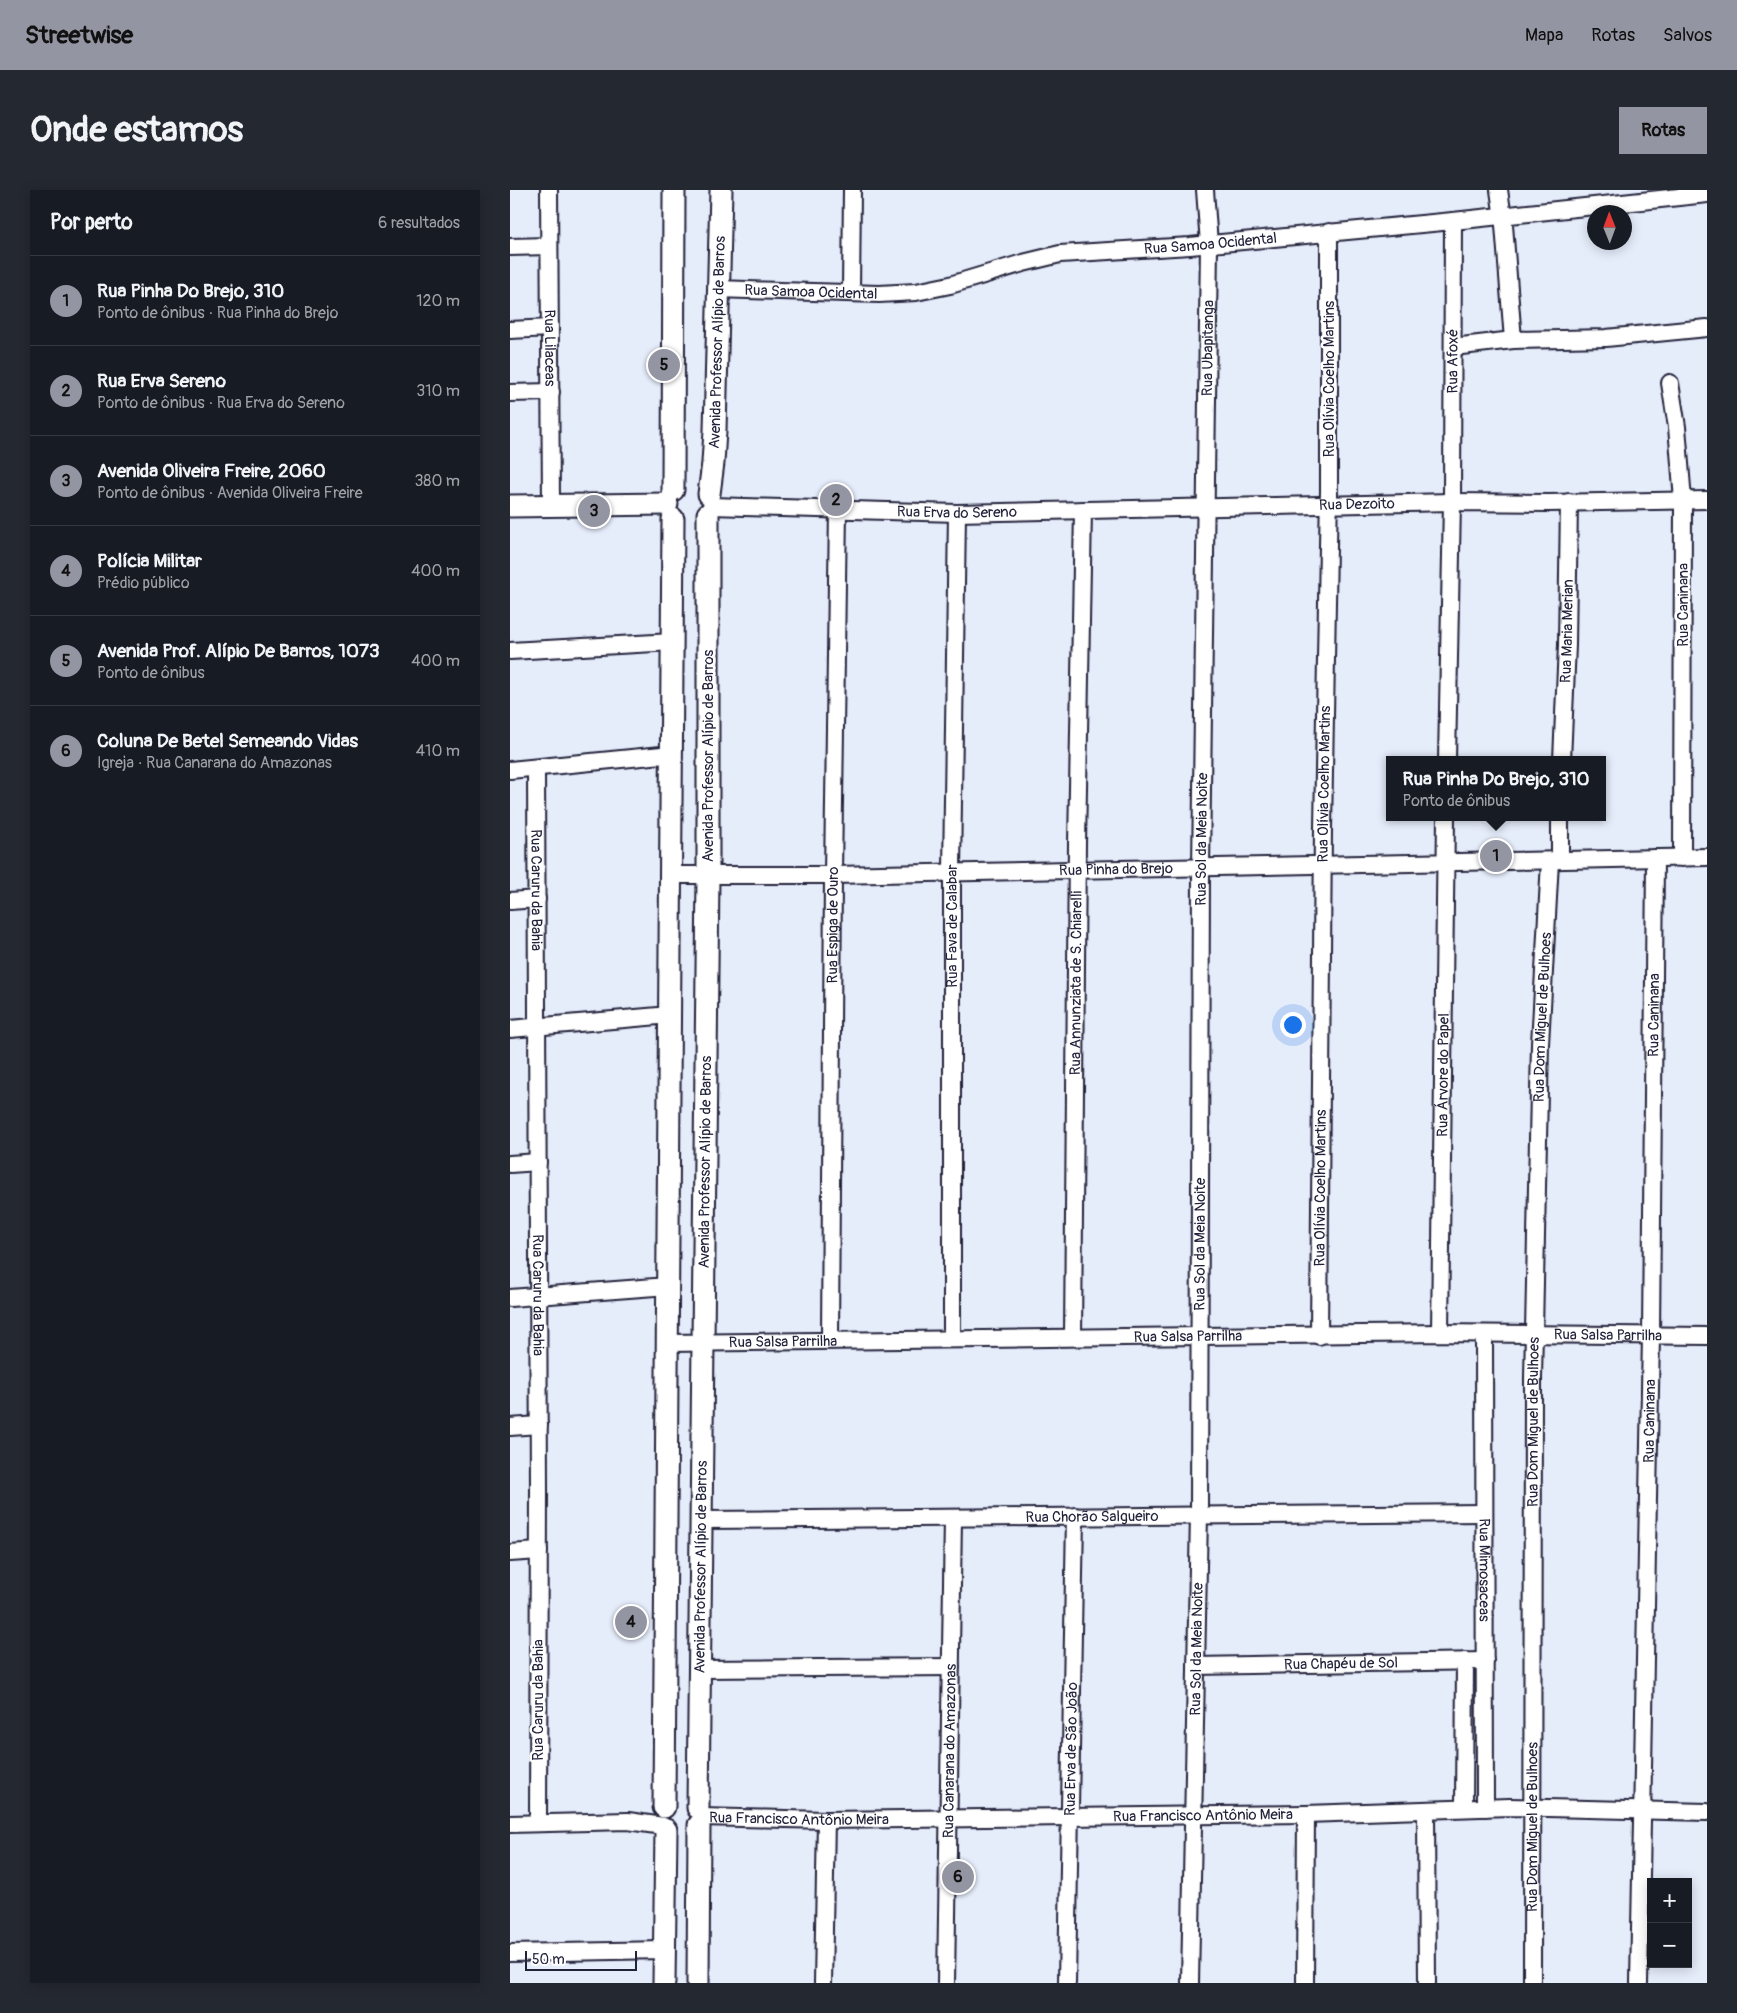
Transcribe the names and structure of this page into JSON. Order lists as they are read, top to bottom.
{
  "streets": {
    "street": [
      "Rua Samoa Ocidental",
      "Avenida Professor Alípio de Barros",
      "Rua Lilaceas",
      "Rua Ubapitanga",
      "Rua Afoxé",
      "Rua Olívia Coelho Martins",
      "Rua Dezoito",
      "Rua Erva do Sereno",
      "Rua Caninana",
      "Rua Maria Merian",
      "Rua Sol da Meia Noite",
      "Rua Pinha do Brejo",
      "Rua Caruru da Bahia",
      "Rua Espiga de Ouro",
      "Rua Fava de Calabar",
      "Rua Annunziata de S. Chiarelli",
      "Rua Dom Miguel de Bulhoes",
      "Rua Árvore do Papel",
      "Rua Salsa Parrilha",
      "Rua Chorão Salgueiro",
      "Rua Mimosaceas",
      "Rua Chapéu de Sol",
      "Rua Erva de São João",
      "Rua Canarana do Amazonas",
      "Rua Francisco Antônio Meira"
    ]
  },
  "crossings": [
    ["Rua Samoa Ocidental", "Avenida Professor Alípio de Barros"],
    ["Rua Samoa Ocidental", "Rua Ubapitanga"],
    ["Rua Samoa Ocidental", "Rua Afoxé"],
    ["Rua Samoa Ocidental", "Rua Olívia Coelho Martins"],
    ["Avenida Professor Alípio de Barros", "Rua Erva do Sereno"],
    ["Avenida Professor Alípio de Barros", "Rua Pinha do Brejo"],
    ["Avenida Professor Alípio de Barros", "Rua Salsa Parrilha"],
    ["Avenida Professor Alípio de Barros", "Rua Chorão Salgueiro"],
    ["Avenida Professor Alípio de Barros", "Rua Francisco Antônio Meira"],
    ["Rua Ubapitanga", "Rua Dezoito"],
    ["Rua Ubapitanga", "Rua Erva do Sereno"],
    ["Rua Ubapitanga", "Rua Sol da Meia Noite"],
    ["Rua Afoxé", "Rua Dezoito"],
    ["Rua Olívia Coelho Martins", "Rua Dezoito"],
    ["Rua Olívia Coelho Martins", "Rua Pinha do Brejo"],
    ["Rua Olívia Coelho Martins", "Rua Salsa Parrilha"],
    ["Rua Dezoito", "Rua Erva do Sereno"],
    ["Rua Dezoito", "Rua Caninana"],
    ["Rua Dezoito", "Rua Maria Merian"],
    ["Rua Dezoito", "Rua Sol da Meia Noite"],
    ["Rua Erva do Sereno", "Rua Sol da Meia Noite"],
    ["Rua Erva do Sereno", "Rua Espiga de Ouro"],
    ["Rua Erva do Sereno", "Rua Fava de Calabar"],
    ["Rua Erva do Sereno", "Rua Annunziata de S. Chiarelli"],
    ["Rua Caninana", "Rua Pinha do Brejo"],
    ["Rua Caninana", "Rua Salsa Parrilha"],
    ["Rua Caninana", "Rua Francisco Antônio Meira"],
    ["Rua Sol da Meia Noite", "Rua Pinha do Brejo"],
    ["Rua Sol da Meia Noite", "Rua Salsa Parrilha"],
    ["Rua Sol da Meia Noite", "Rua Chorão Salgueiro"],
    ["Rua Sol da Meia Noite", "Rua Chapéu de Sol"],
    ["Rua Sol da Meia Noite", "Rua Francisco Antônio Meira"],
    ["Rua Pinha do Brejo", "Rua Espiga de Ouro"],
    ["Rua Pinha do Brejo", "Rua Fava de Calabar"],
    ["Rua Pinha do Brejo", "Rua Annunziata de S. Chiarelli"],
    ["Rua Pinha do Brejo", "Rua Dom Miguel de Bulhoes"],
    ["Rua Pinha do Brejo", "Rua Árvore do Papel"],
    ["Rua Espiga de Ouro", "Rua Salsa Parrilha"],
    ["Rua Fava de Calabar", "Rua Salsa Parrilha"],
    ["Rua Annunziata de S. Chiarelli", "Rua Salsa Parrilha"],
    ["Rua Dom Miguel de Bulhoes", "Rua Salsa Parrilha"],
    ["Rua Dom Miguel de Bulhoes", "Rua Francisco Antônio Meira"],
    ["Rua Árvore do Papel", "Rua Salsa Parrilha"],
    ["Rua Salsa Parrilha", "Rua Mimosaceas"],
    ["Rua Chorão Salgueiro", "Rua Mimosaceas"],
    ["Rua Chorão Salgueiro", "Rua Erva de São João"],
    ["Rua Chorão Salgueiro", "Rua Canarana do Amazonas"],
    ["Rua Mimosaceas", "Rua Chapéu de Sol"],
    ["Rua Mimosaceas", "Rua Francisco Antônio Meira"],
    ["Rua Erva de São João", "Rua Francisco Antônio Meira"],
    ["Rua Canarana do Amazonas", "Rua Francisco Antônio Meira"]
  ],
  "scale_bar": "50 m",
  "north": "top",
  "page": {
    "header": "Streetwise",
    "nav": ["Mapa", "Rotas", "Salvos"],
    "buttons": "Rotas",
    "title": "Onde estamos",
    "heading": ["Por perto", "6 resultados"],
    "list": [
      {
        "mark": "1",
        "name": "Rua Pinha Do Brejo, 310",
        "note": "Ponto de ônibus · Rua Pinha do Brejo",
        "value": "120 m"
      },
      {
        "mark": "2",
        "name": "Rua Erva Sereno",
        "note": "Ponto de ônibus · Rua Erva do Sereno",
        "value": "310 m"
      },
      {
        "mark": "3",
        "name": "Avenida Oliveira Freire, 2060",
        "note": "Ponto de ônibus · Avenida Oliveira Freire",
        "value": "380 m"
      },
      {
        "mark": "4",
        "name": "Polícia Militar",
        "note": "Prédio público",
        "value": "400 m"
      },
      {
        "mark": "5",
        "name": "Avenida Prof. Alípio De Barros, 1073",
        "note": "Ponto de ônibus",
        "value": "400 m"
      },
      {
        "mark": "6",
        "name": "Coluna De Betel Semeando Vidas",
        "note": "Igreja · Rua Canarana do Amazonas",
        "value": "410 m"
      }
    ],
    "pins": [
      "5",
      "2",
      "3",
      "1",
      "4",
      "6"
    ],
    "popup": ["Rua Pinha Do Brejo, 310", "Ponto de ônibus"],
    "map_buttons": ["+", "−"],
    "scale": "50 m"
  }
}
